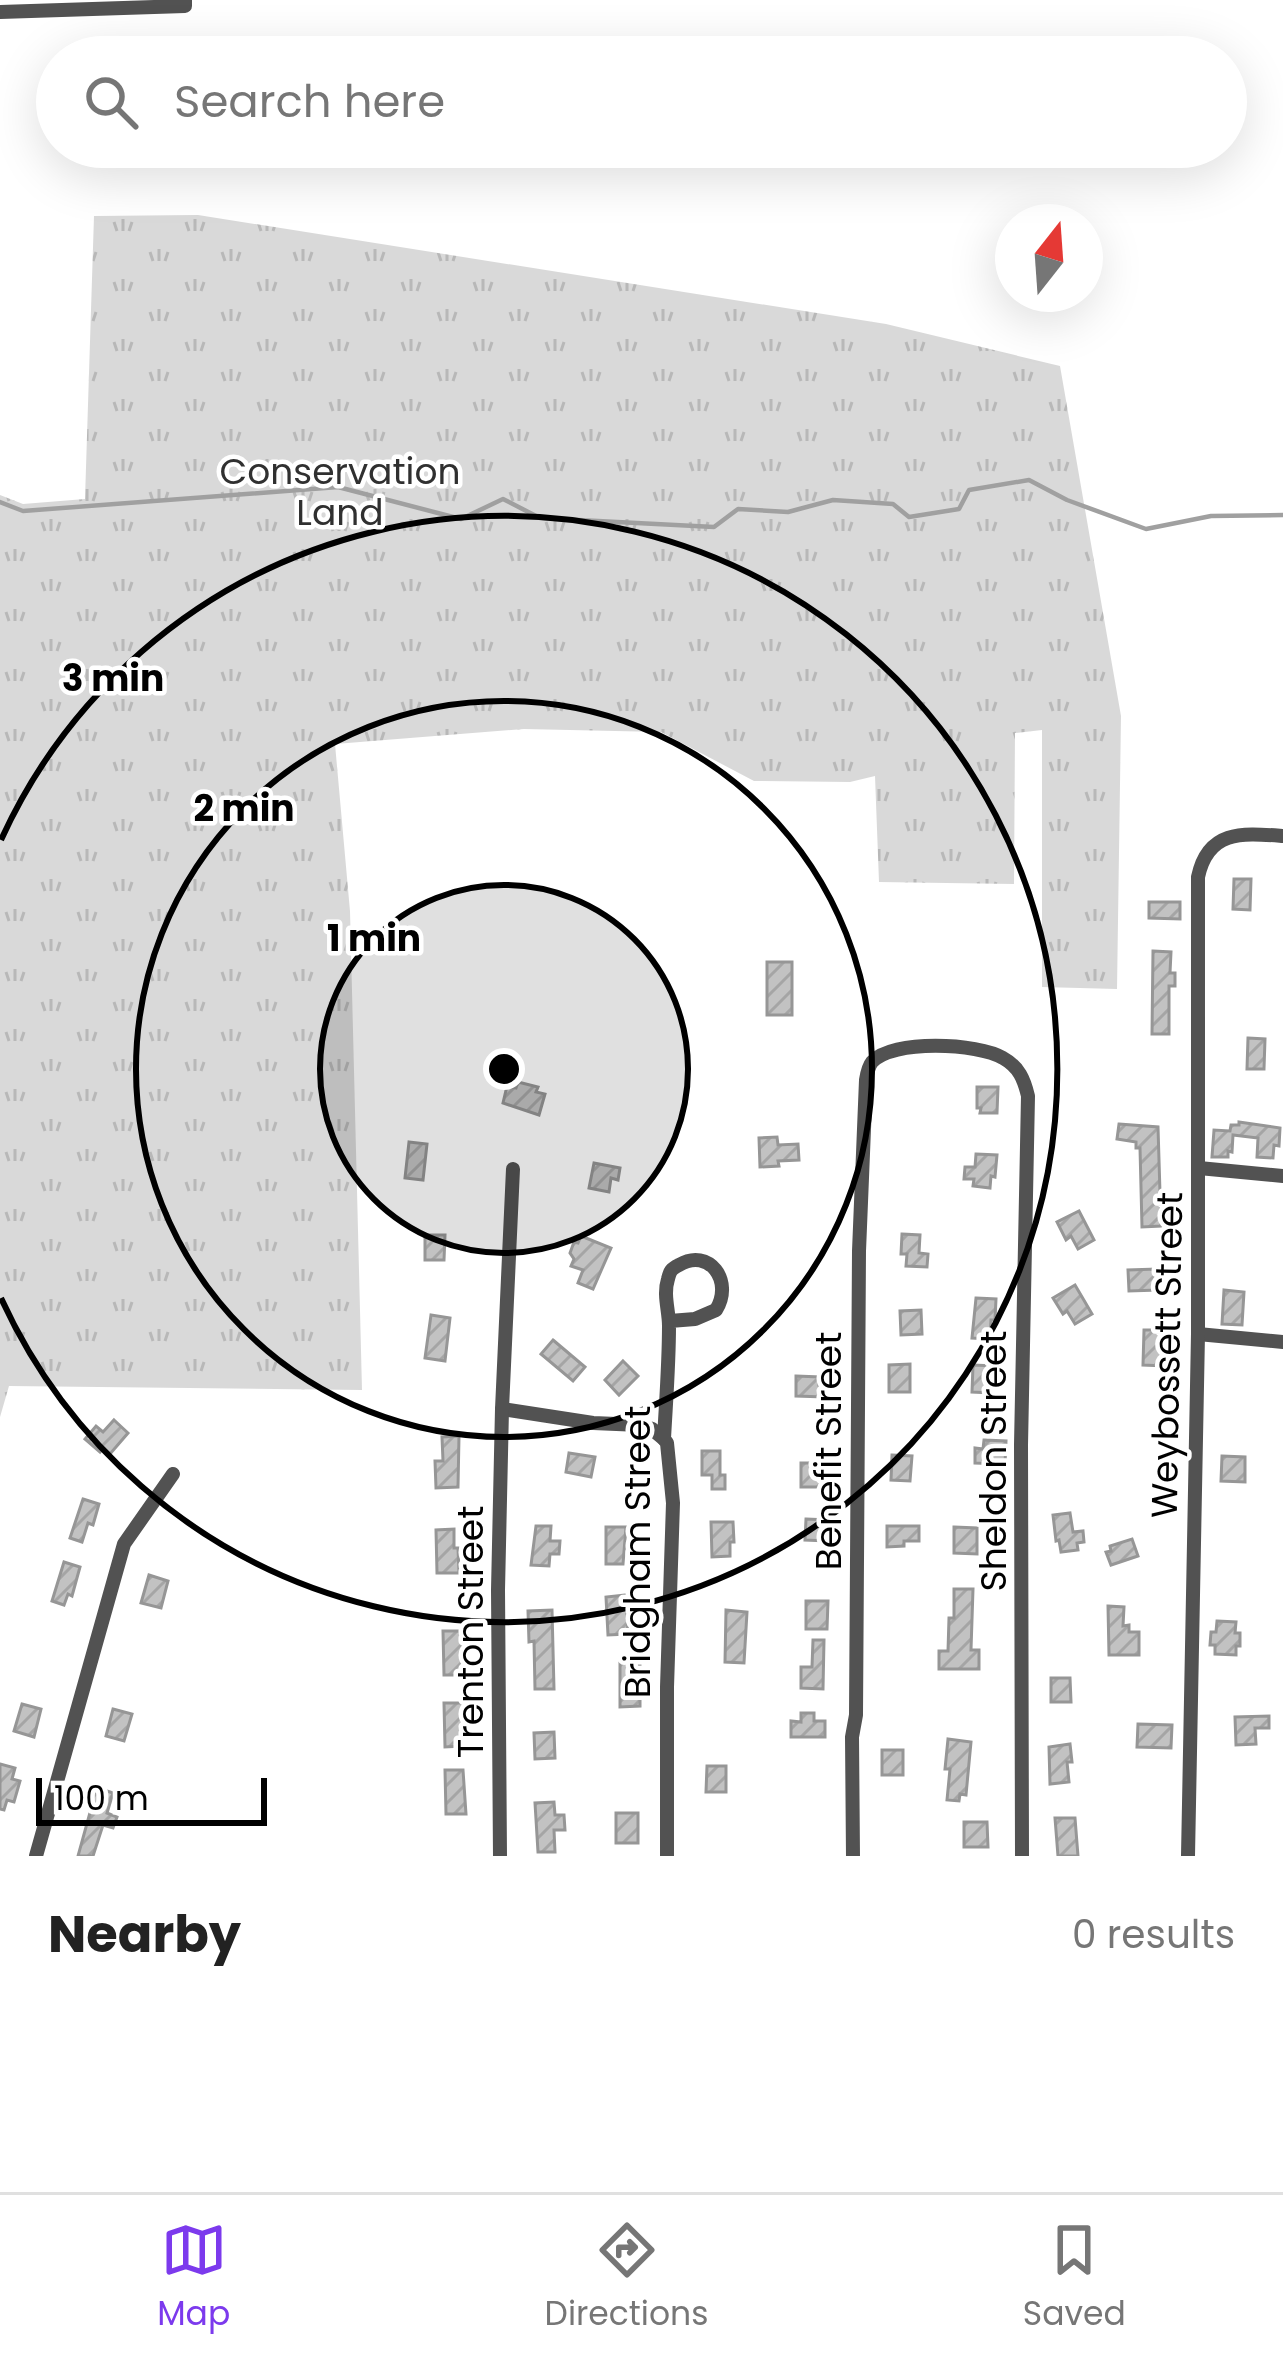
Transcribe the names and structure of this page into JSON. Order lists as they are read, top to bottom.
{
  "streets": {
    "street": [
      "Weybossett Street",
      "Benefit Street",
      "Sheldon Street",
      "Bridgham Street",
      "Trenton Street"
    ]
  },
  "crossings": [
    ["Benefit Street", "Sheldon Street"]
  ],
  "parks": ["Conservation Land"],
  "scale_bar": "100 m",
  "north": "top",
  "page": {
    "search": "Search here",
    "scale": "100 m",
    "heading": ["Nearby", "0 results"],
    "nav": ["Map", "Directions", "Saved"]
  },
  "rings": ["3 min", "2 min", "1 min"]
}
